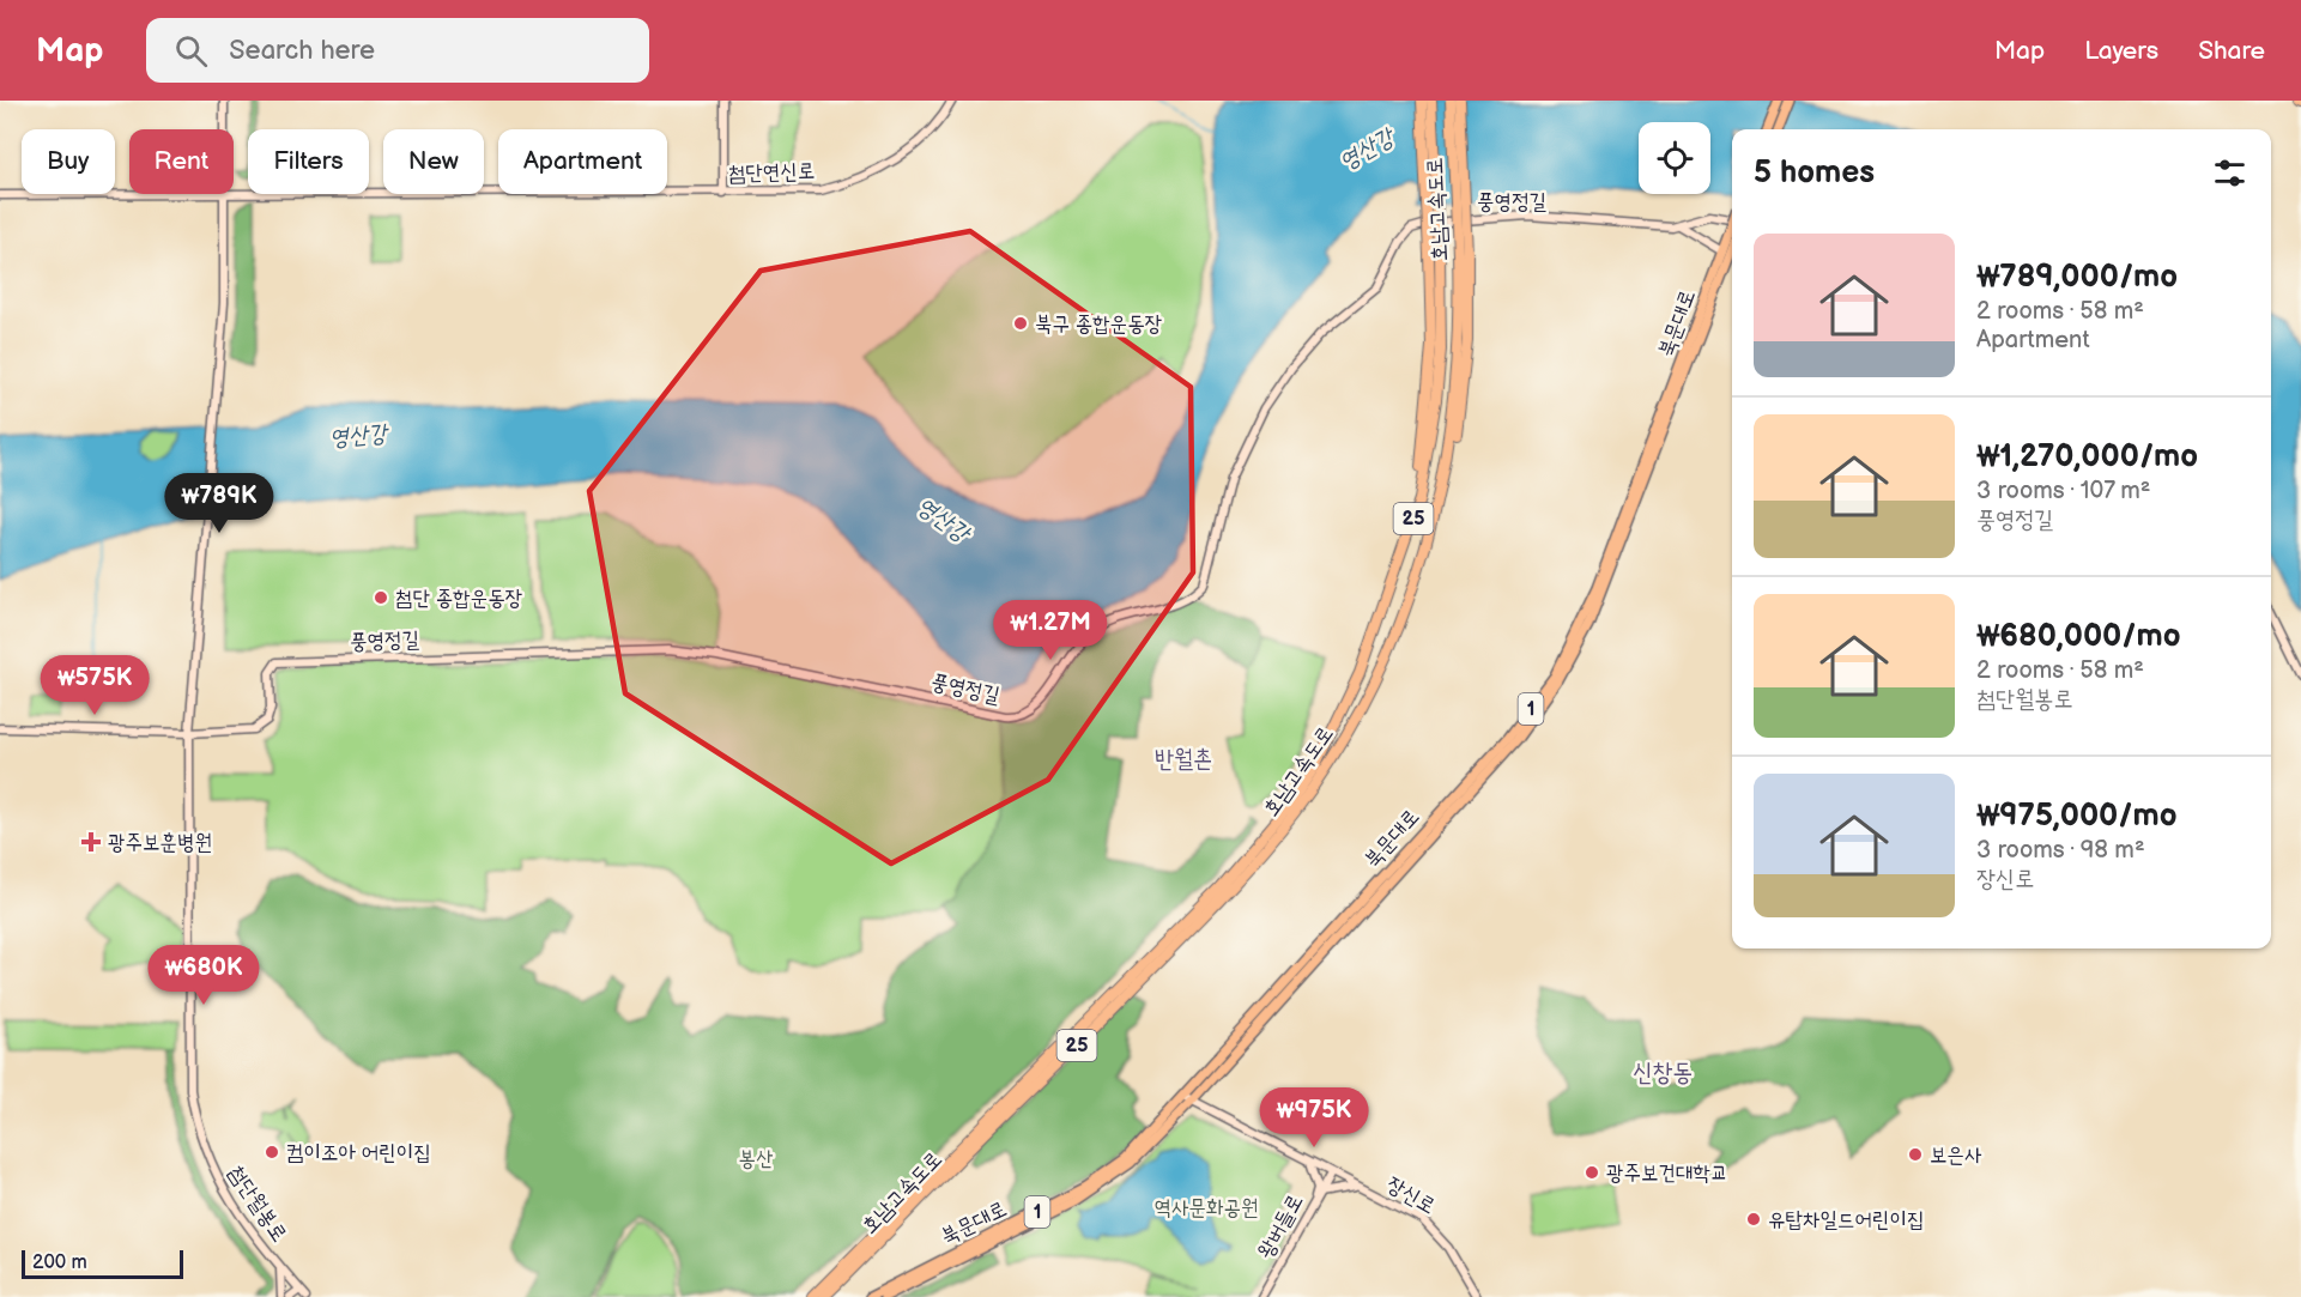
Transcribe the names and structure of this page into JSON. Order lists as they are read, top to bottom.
{
  "streets": {
    "highway": ["호남고속도로", "25"],
    "main road": ["북문대로", "1"],
    "street": [
      "첨단연신로",
      "풍영정길",
      "장신로",
      "첨단월봉로",
      "왕버들로"
    ]
  },
  "crossings": [
    ["첨단연신로", "첨단월봉로"],
    ["풍영정길", "첨단월봉로"],
    ["북문대로", "장신로"],
    ["장신로", "왕버들로"]
  ],
  "districts": ["반월촌", "신창동"],
  "water": ["영산강"],
  "parks": ["봉산", "역사문화공원"],
  "places": {
    "other": [
      "북구 종합운동장",
      "첨단 종합운동장",
      "컴이조아 어린이집",
      "보은사",
      "광주보건대학교",
      "유탑차일드어린이집"
    ],
    "health": ["광주보훈병원"]
  },
  "scale_bar": "200 m",
  "page": {
    "header": "Map",
    "search": "Search here",
    "nav": ["Map", "Layers", "Share"],
    "chip": [
      "Buy",
      "Rent",
      "Filters",
      "New",
      "Apartment"
    ],
    "heading": "5 homes",
    "list": [
      {
        "name": "₩789,000/mo",
        "note": "2 rooms · 58 m² · Apartment"
      },
      {
        "name": "₩1,270,000/mo",
        "note": "3 rooms · 107 m² · 풍영정길"
      },
      {
        "name": "₩680,000/mo",
        "note": "2 rooms · 58 m² · 첨단월봉로"
      },
      {
        "name": "₩975,000/mo",
        "note": "3 rooms · 98 m² · 장신로"
      }
    ],
    "price": [
      "₩789K",
      "₩1.27M",
      "₩575K",
      "₩680K",
      "₩975K"
    ],
    "scale": "200 m"
  }
}
